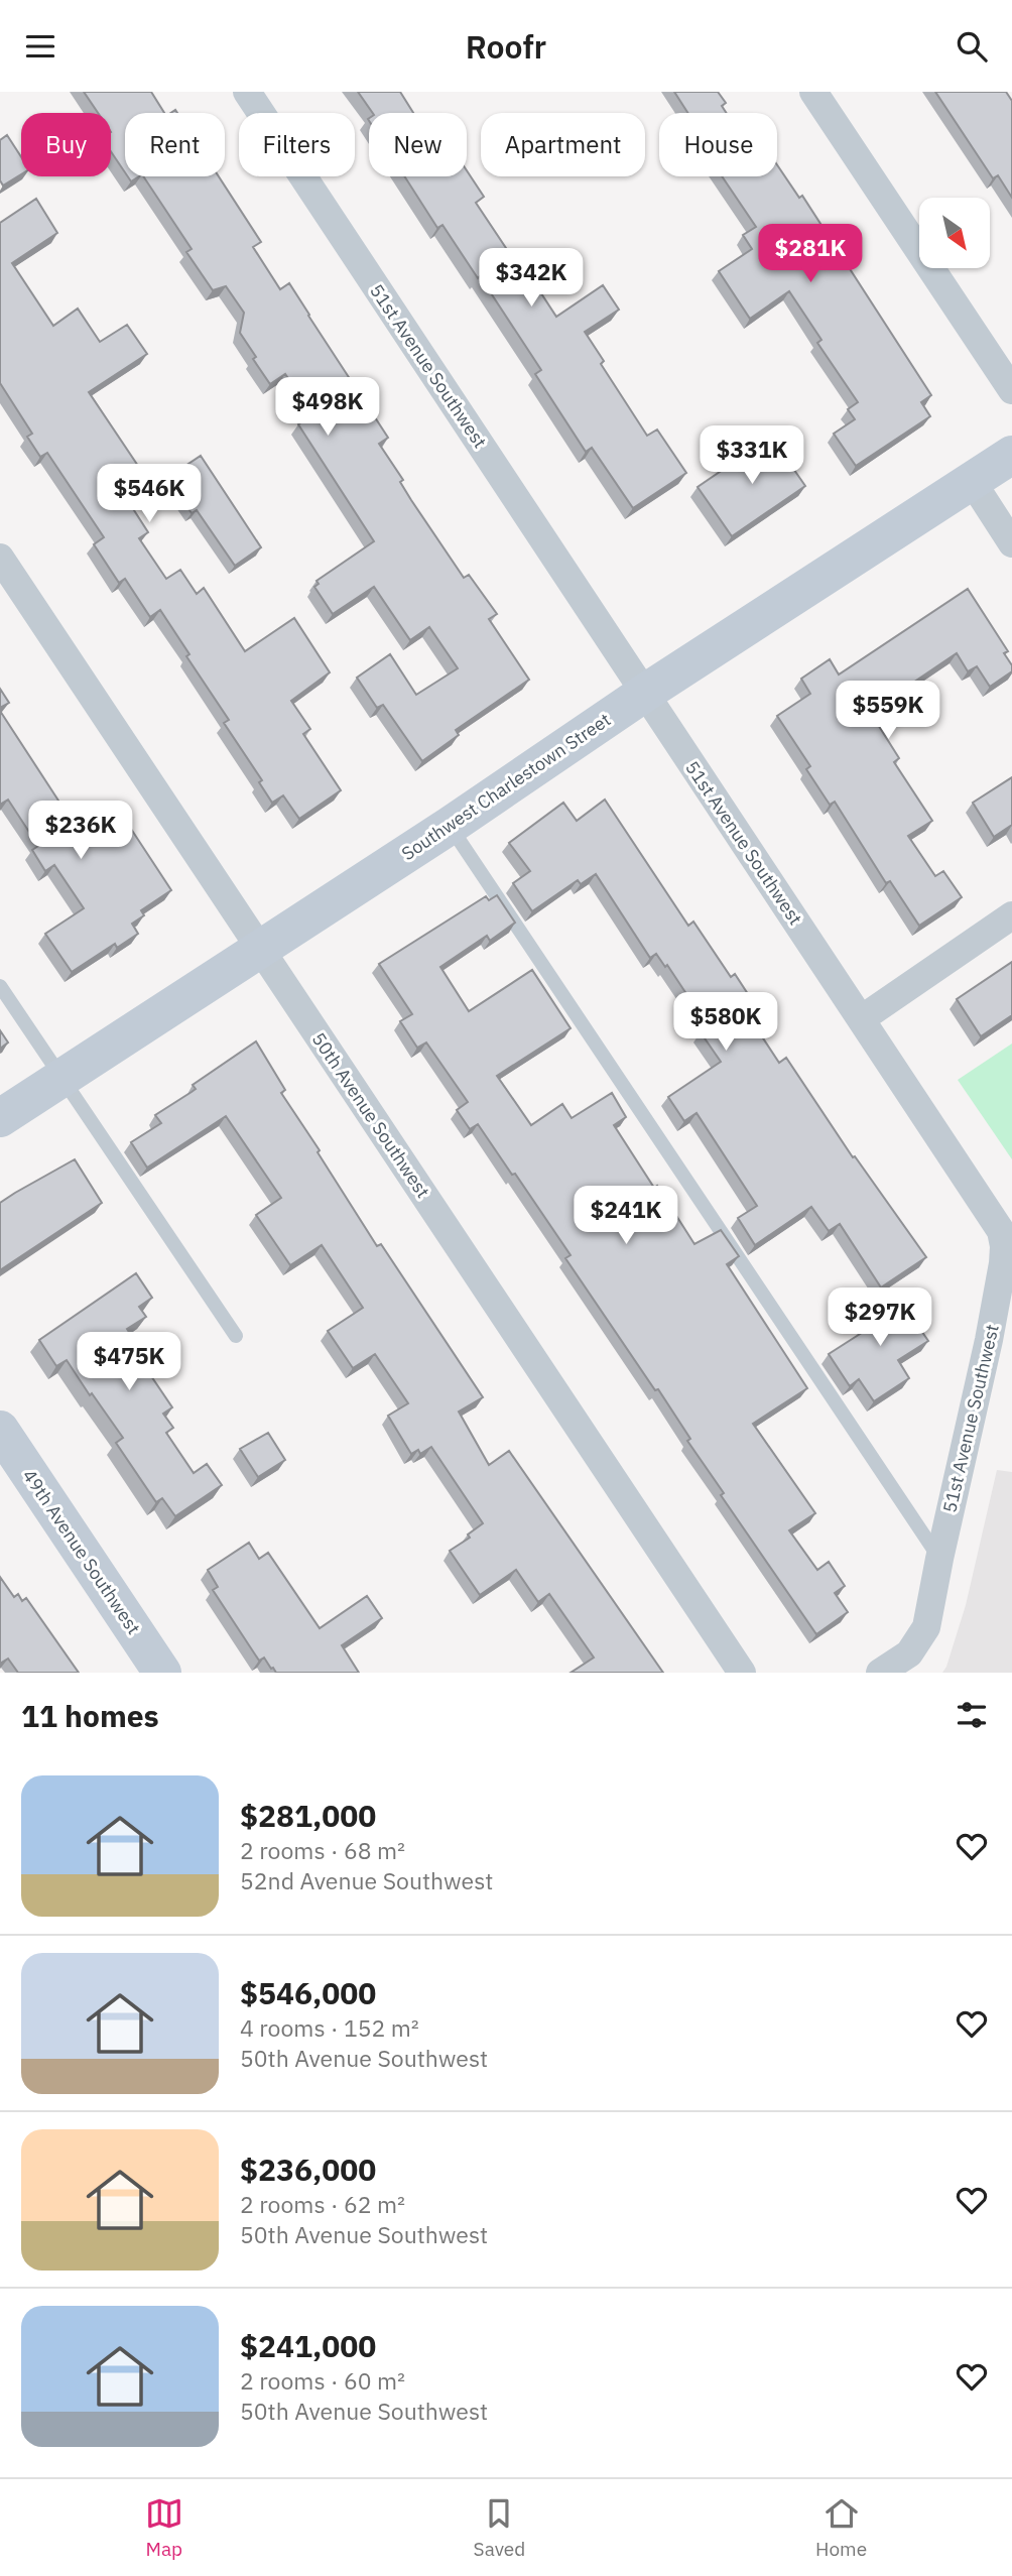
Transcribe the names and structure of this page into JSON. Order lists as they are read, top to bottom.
{
  "streets": {
    "street": [
      "51st Avenue Southwest",
      "Southwest Charlestown Street",
      "50th Avenue Southwest",
      "49th Avenue Southwest"
    ]
  },
  "crossings": [
    ["51st Avenue Southwest", "Southwest Charlestown Street"],
    ["Southwest Charlestown Street", "50th Avenue Southwest"]
  ],
  "north": "bottom right",
  "page": {
    "header": "Roofr",
    "chip": [
      "Buy",
      "Rent",
      "Filters",
      "New",
      "Apartment",
      "House"
    ],
    "price": [
      "$281K",
      "$342K",
      "$498K",
      "$331K",
      "$546K",
      "$559K",
      "$236K",
      "$580K",
      "$241K",
      "$297K",
      "$475K"
    ],
    "heading": "11 homes",
    "list": [
      {
        "name": "$281,000",
        "note": "2 rooms · 68 m² · 52nd Avenue Southwest"
      },
      {
        "name": "$546,000",
        "note": "4 rooms · 152 m² · 50th Avenue Southwest"
      },
      {
        "name": "$236,000",
        "note": "2 rooms · 62 m² · 50th Avenue Southwest"
      },
      {
        "name": "$241,000",
        "note": "2 rooms · 60 m² · 50th Avenue Southwest"
      }
    ],
    "tabs": ["Map", "Saved", "Home"]
  }
}
